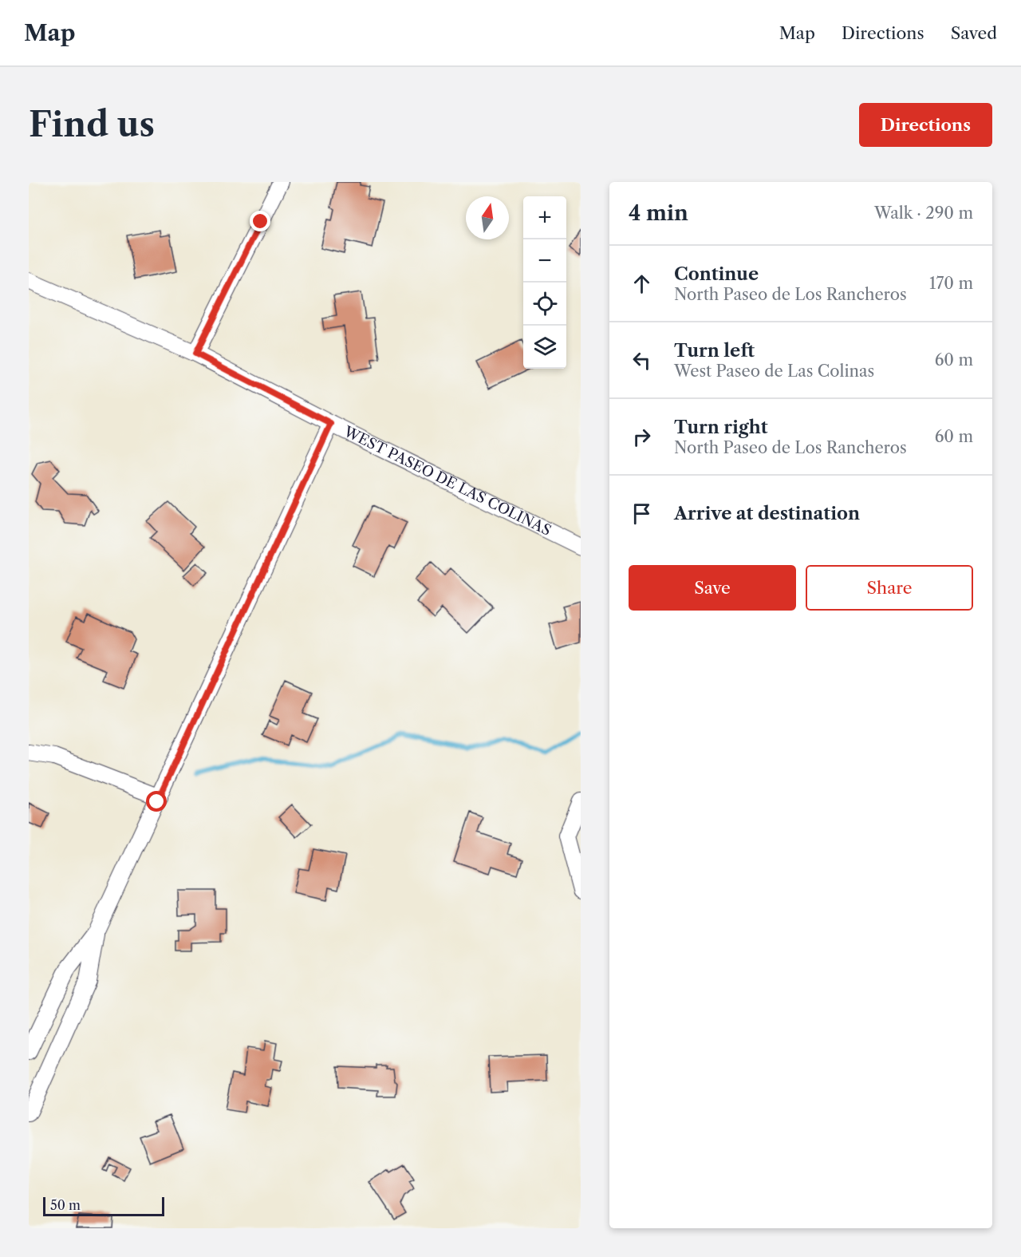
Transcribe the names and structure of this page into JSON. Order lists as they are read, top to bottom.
{
  "streets": {
    "street": ["WEST PASEO DE LAS COLINAS"]
  },
  "scale_bar": "50 m",
  "north": "top",
  "page": {
    "header": "Map",
    "nav": ["Map", "Directions", "Saved"],
    "buttons": [
      "Directions",
      ["Save", "Share"]
    ],
    "title": "Find us",
    "heading": ["4 min", "Walk · 290 m"],
    "map_buttons": ["+", "−"],
    "list": [
      ["Continue", "North Paseo de Los Rancheros", "170 m"],
      ["Turn left", "West Paseo de Las Colinas", "60 m"],
      ["Turn right", "North Paseo de Los Rancheros", "60 m"],
      "Arrive at destination"
    ],
    "scale": "50 m"
  }
}
